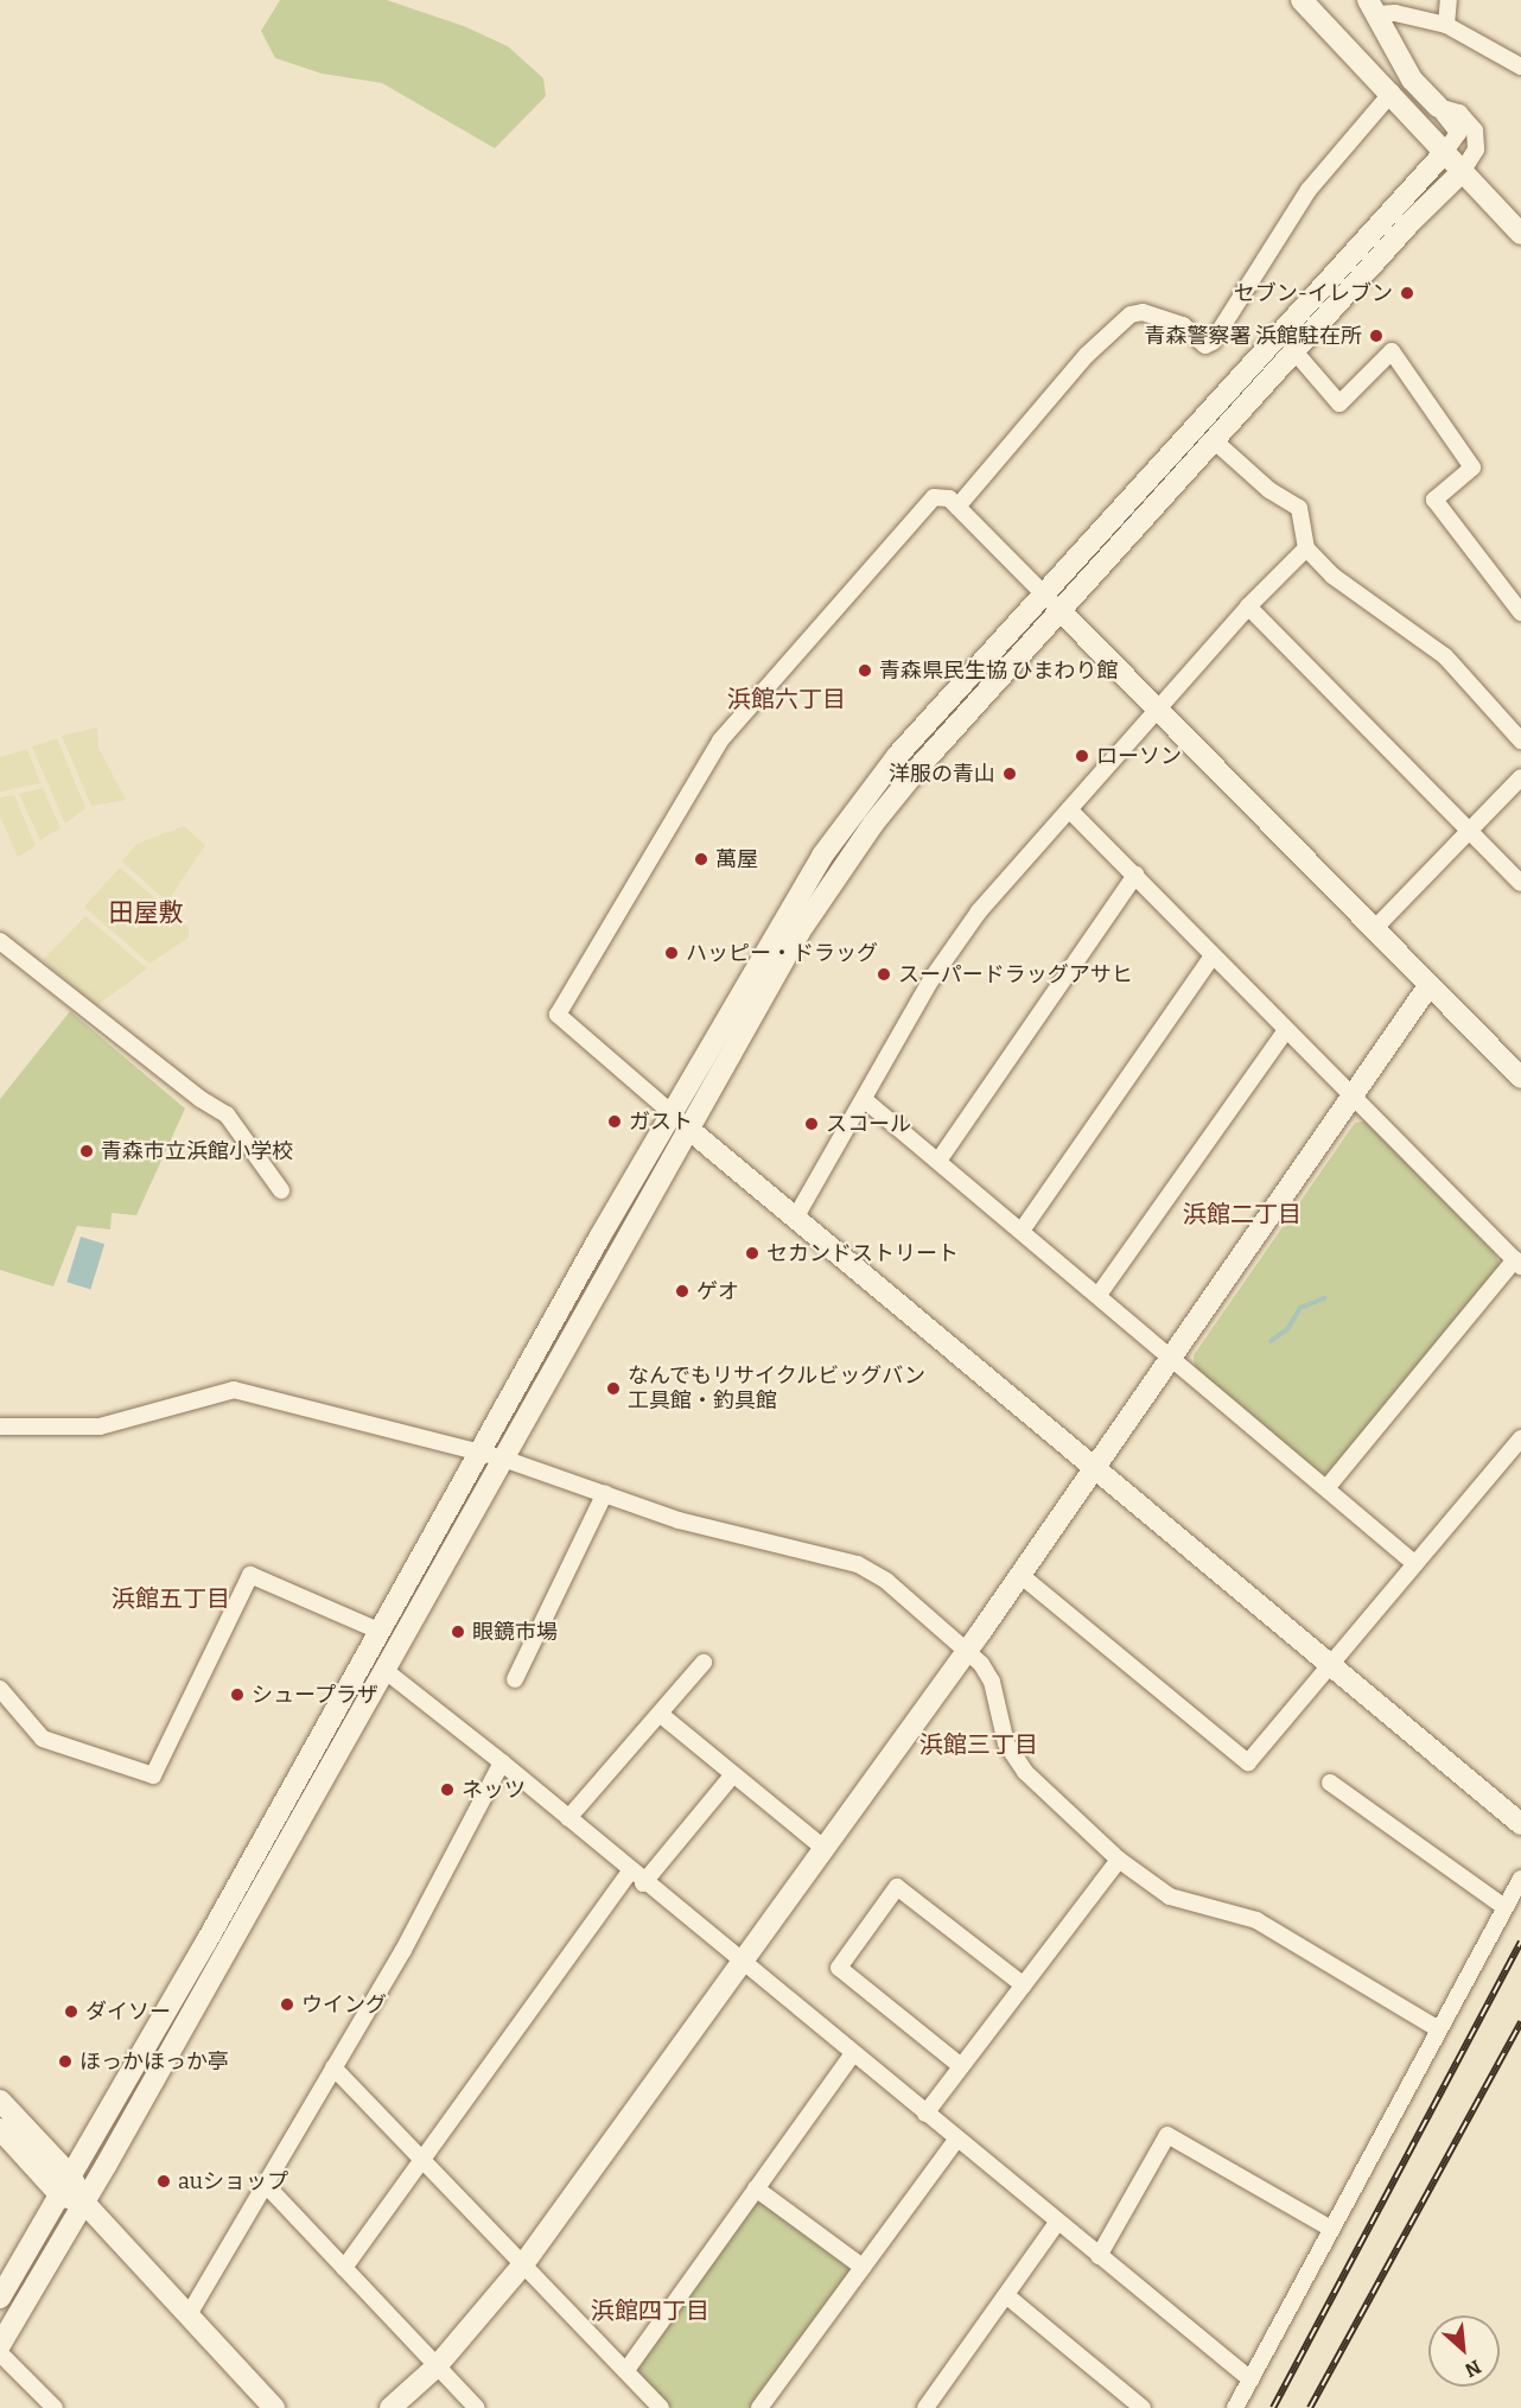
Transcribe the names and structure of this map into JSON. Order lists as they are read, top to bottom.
{
  "districts": [
    "浜館六丁目",
    "田屋敷",
    "浜館二丁目",
    "浜館五丁目",
    "浜館三丁目",
    "浜館四丁目"
  ],
  "places": [
    "セブン-イレブン",
    "青森警察署 浜館駐在所",
    "青森県民生協 ひまわり館",
    "ローソン",
    "洋服の青山",
    "萬屋",
    "ハッピー・ドラッグ",
    "スーパードラッグアサヒ",
    "ガスト",
    "スコール",
    "青森市立浜館小学校",
    "セカンドストリート",
    "ゲオ",
    "なんでもリサイクルビッグバン 工具館・釣具館",
    "眼鏡市場",
    "シュープラザ",
    "ネッツ",
    "ウイング",
    "ダイソー",
    "ほっかほっか亭",
    "auショップ"
  ],
  "north": "bottom right"
}
